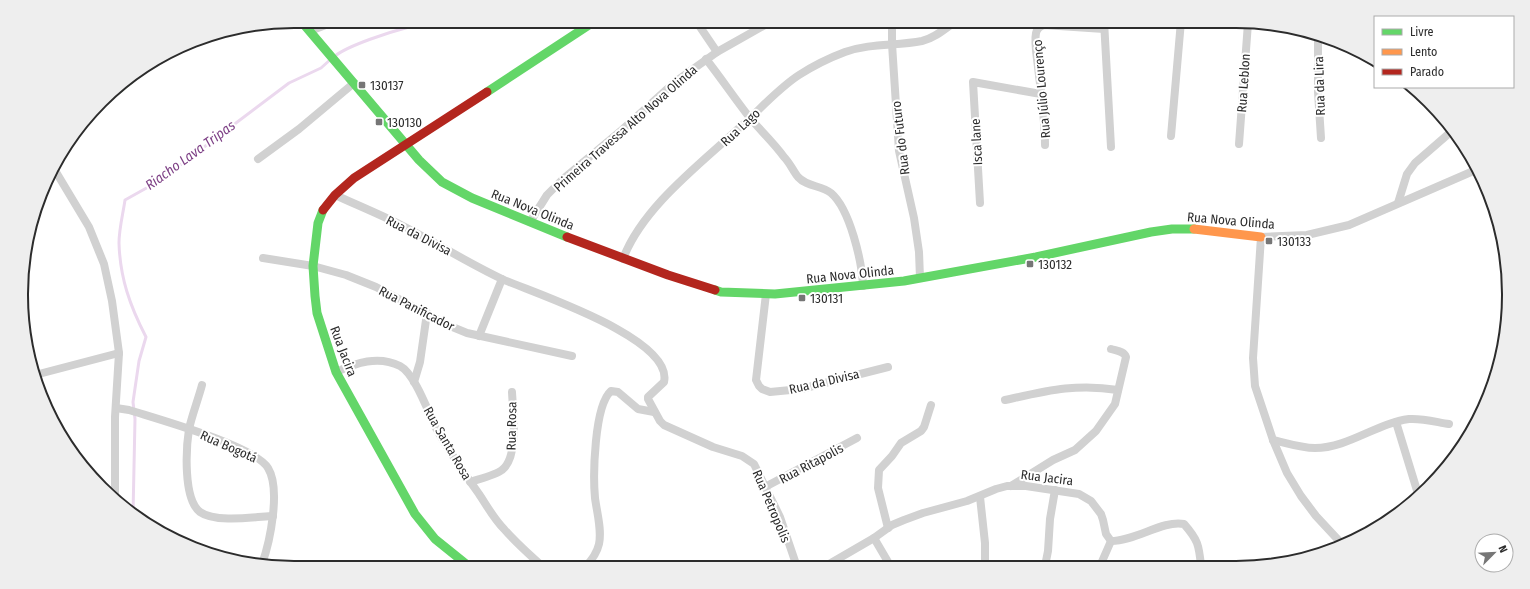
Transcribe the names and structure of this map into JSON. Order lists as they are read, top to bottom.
{
  "streets": {
    "street": [
      "Rua Leblon",
      "Rua da Lira",
      "Rua Júlio Lourenço",
      "Rua Lago",
      "Primeira Travessa Alto Nova Olinda",
      "Rua do Futuro",
      "Isca lane",
      "Rua Nova Olinda",
      "Rua da Divisa",
      "Rua Panificador",
      "Rua Jacira",
      "Rua Rosa",
      "Rua Santa Rosa",
      "Rua Bogotá",
      "Rua Ritapolis",
      "Rua Petropolis"
    ]
  },
  "crossings": [
    ["Rua Júlio Lourenço", "Isca lane"],
    ["Rua Lago", "Rua do Futuro"],
    ["Rua Lago", "Rua Nova Olinda"],
    ["Primeira Travessa Alto Nova Olinda", "Rua Nova Olinda"],
    ["Rua do Futuro", "Rua Nova Olinda"],
    ["Rua Nova Olinda", "Rua da Divisa"],
    ["Rua Nova Olinda", "Rua Jacira"],
    ["Rua da Divisa", "Rua Jacira"],
    ["Rua da Divisa", "Rua Petropolis"],
    ["Rua Panificador", "Rua Jacira"],
    ["Rua Jacira", "Rua Santa Rosa"],
    ["Rua Rosa", "Rua Santa Rosa"],
    ["Rua Ritapolis", "Rua Petropolis"]
  ],
  "water": ["Riacho Lava Tripas"],
  "places": {
    "transit": [
      "130137",
      "130130",
      "130133",
      "130132",
      "130131"
    ]
  },
  "legend": ["Livre", "Lento", "Parado"],
  "north": "top right"
}
